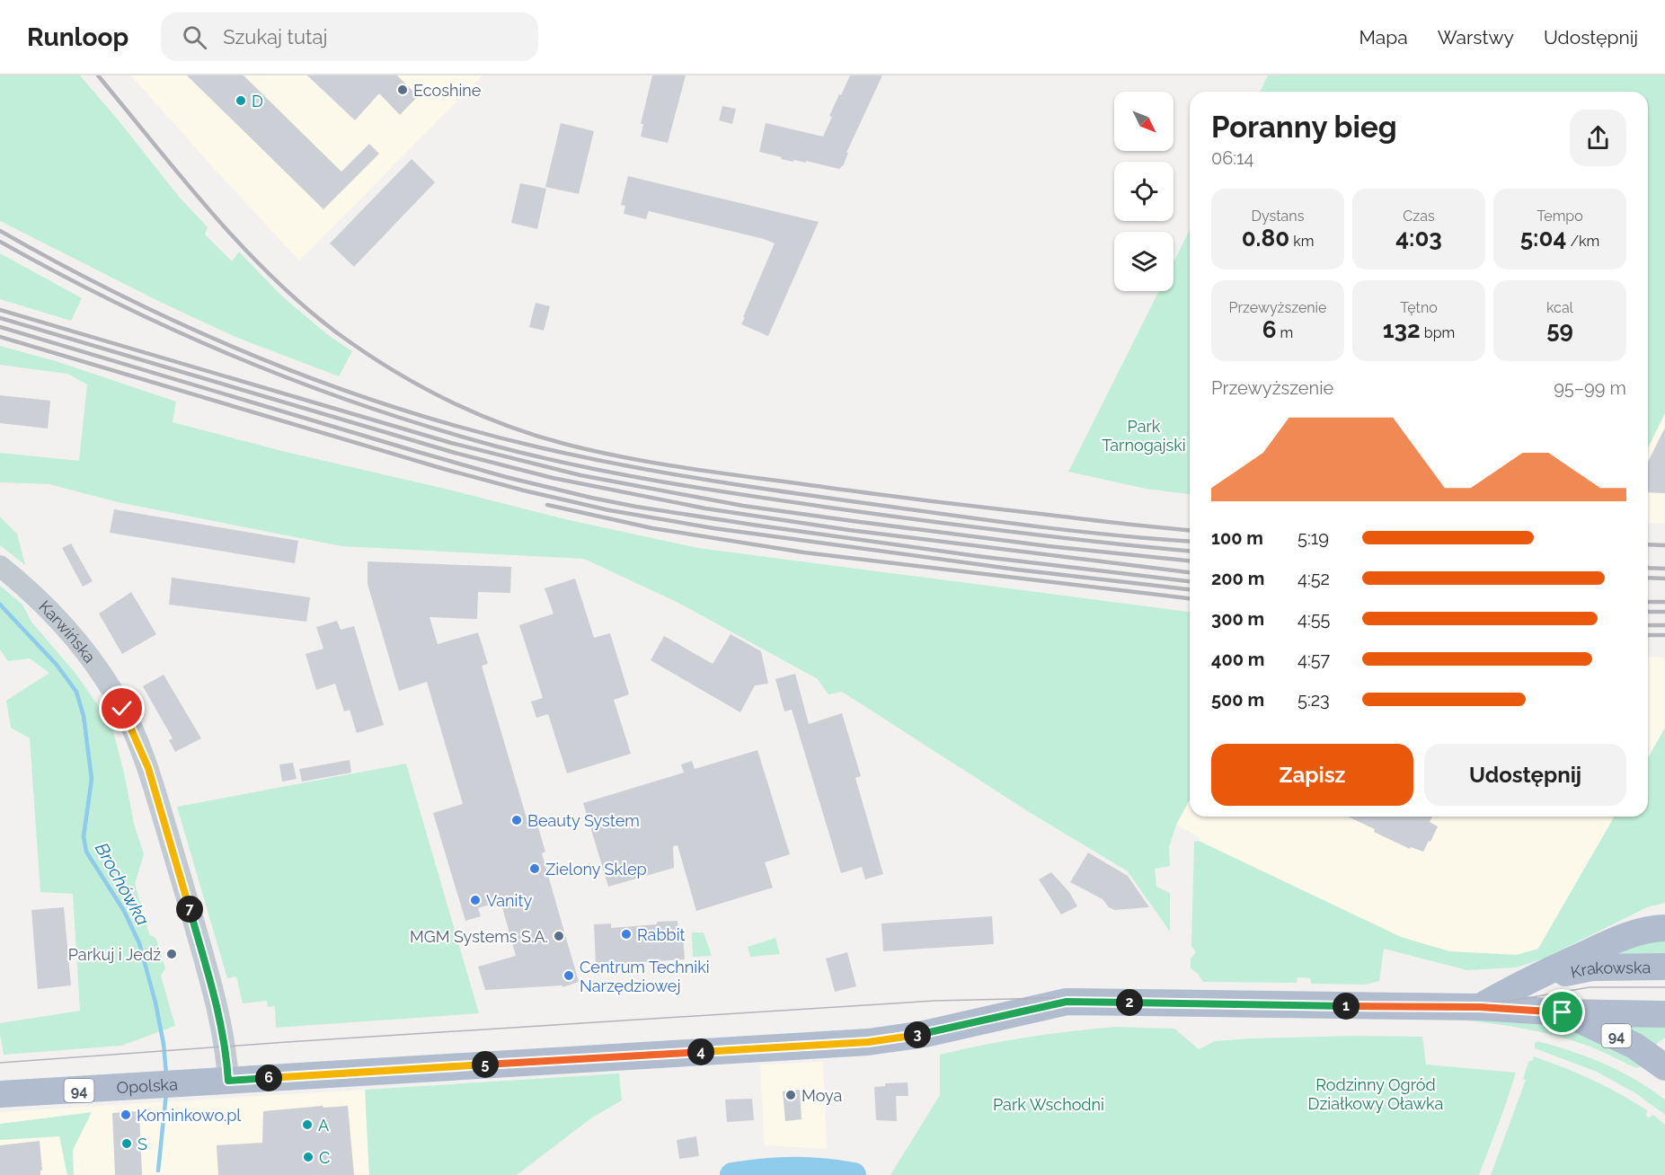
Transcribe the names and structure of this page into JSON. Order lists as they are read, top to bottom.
{
  "streets": {
    "main road": ["Krakowska", "94", "Opolska"],
    "street": ["Karwińska"]
  },
  "crossings": [
    ["Karwińska", "94"],
    ["Karwińska", "Opolska"],
    ["Krakowska", "94"],
    ["94", "Opolska"]
  ],
  "water": ["Brochówka"],
  "parks": ["Park Tarnogajski", "Rodzinny Ogród Działkowy Oławka", "Park Wschodni"],
  "places": [
    "Ecoshine",
    "D",
    "Beauty System",
    "Zielony Sklep",
    "Vanity",
    "Rabbit",
    "MGM Systems S.A.",
    "Parkuj i Jedź",
    "Centrum Techniki Narzędziowej",
    "Moya",
    "Kominkowo.pl",
    "A",
    "S",
    "C"
  ],
  "north": "bottom right",
  "page": {
    "header": "Runloop",
    "search": "Szukaj tutaj",
    "nav": ["Mapa", "Warstwy", "Udostępnij"],
    "heading": ["Poranny bieg", "06:14"],
    "stats": [
      ["Dystans", "0.80 km"],
      ["Czas", "4:03"],
      ["Tempo", "5:04 /km"],
      ["Przewyższenie", "6 m"],
      ["Tętno", "132 bpm"],
      ["kcal", "59"]
    ],
    "chart": ["Przewyższenie", "95–99 m"],
    "list": [
      {
        "name": "100 m",
        "note": "5:19"
      },
      {
        "name": "200 m",
        "note": "4:52"
      },
      {
        "name": "300 m",
        "note": "4:55"
      },
      {
        "name": "400 m",
        "note": "4:57"
      },
      {
        "name": "500 m",
        "note": "5:23"
      }
    ],
    "buttons": ["Zapisz", "Udostępnij"],
    "pins": [
      "7",
      "2",
      "1",
      "3",
      "4",
      "5",
      "6"
    ]
  }
}
